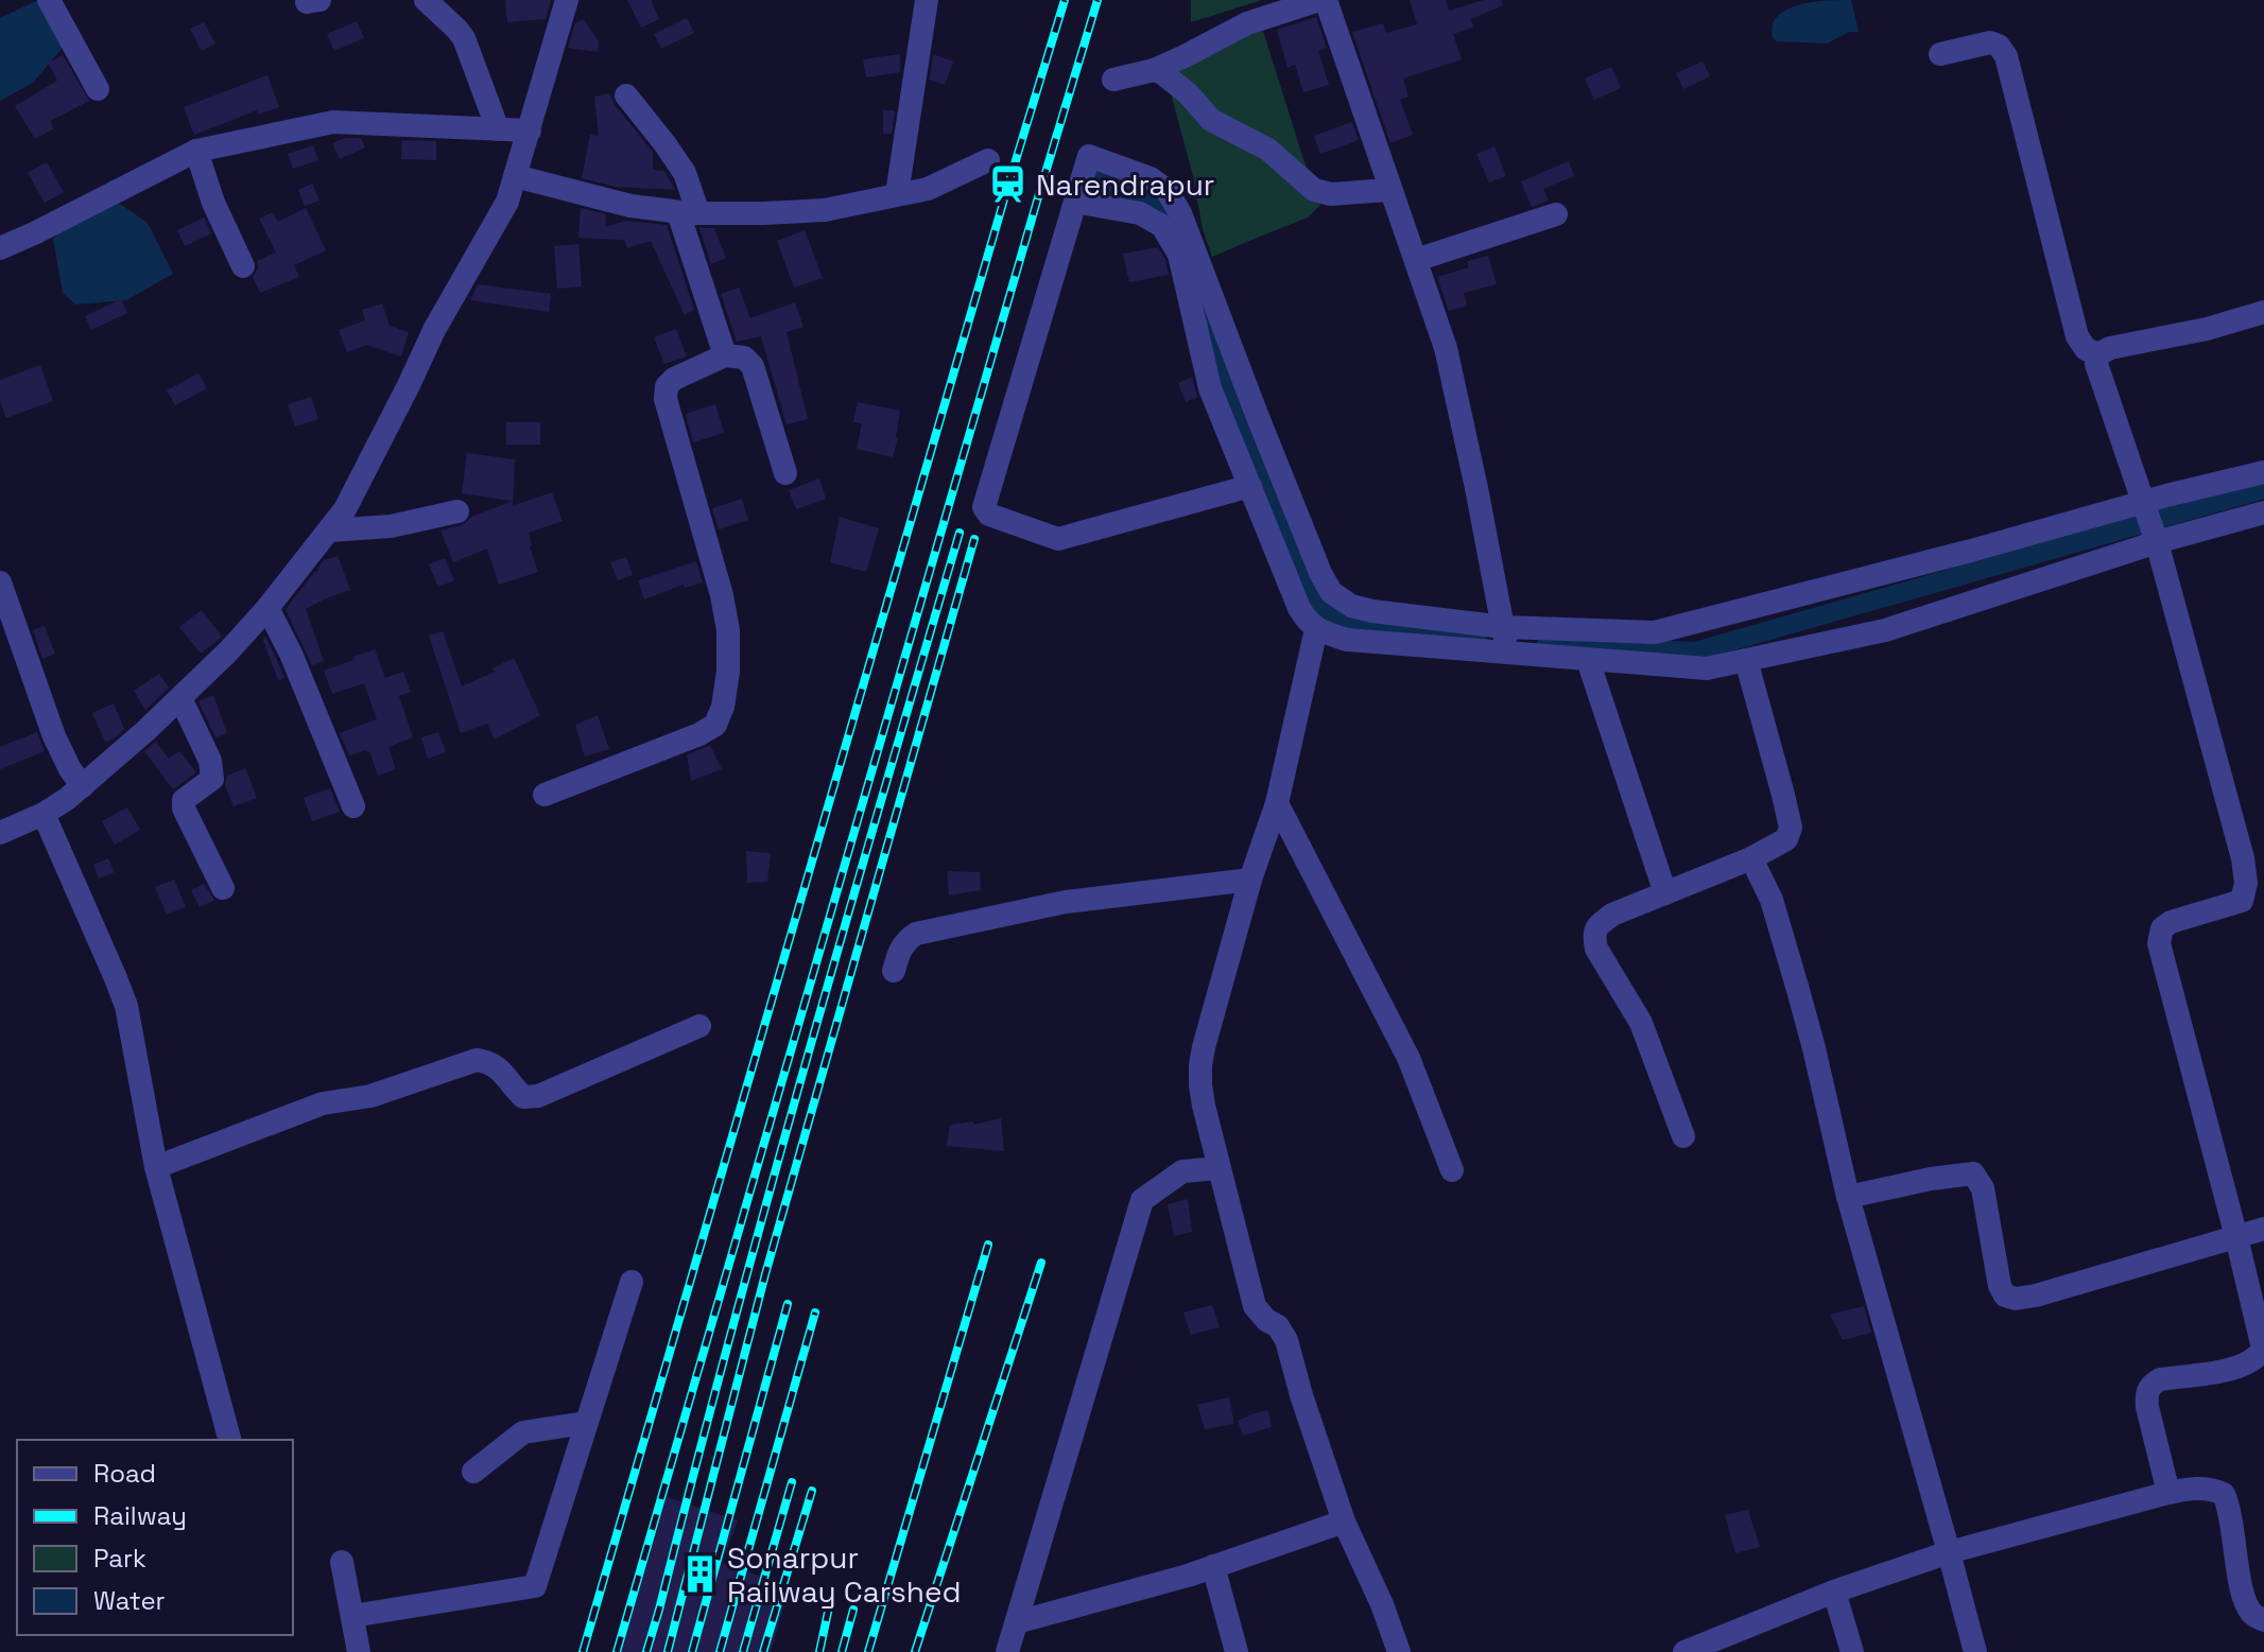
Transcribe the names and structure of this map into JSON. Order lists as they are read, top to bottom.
{
  "places": {
    "station": ["Narendrapur"],
    "building": ["Sonarpur Railway Carshed"]
  },
  "legend": [
    "Road",
    "Railway",
    "Park",
    "Water"
  ]
}
